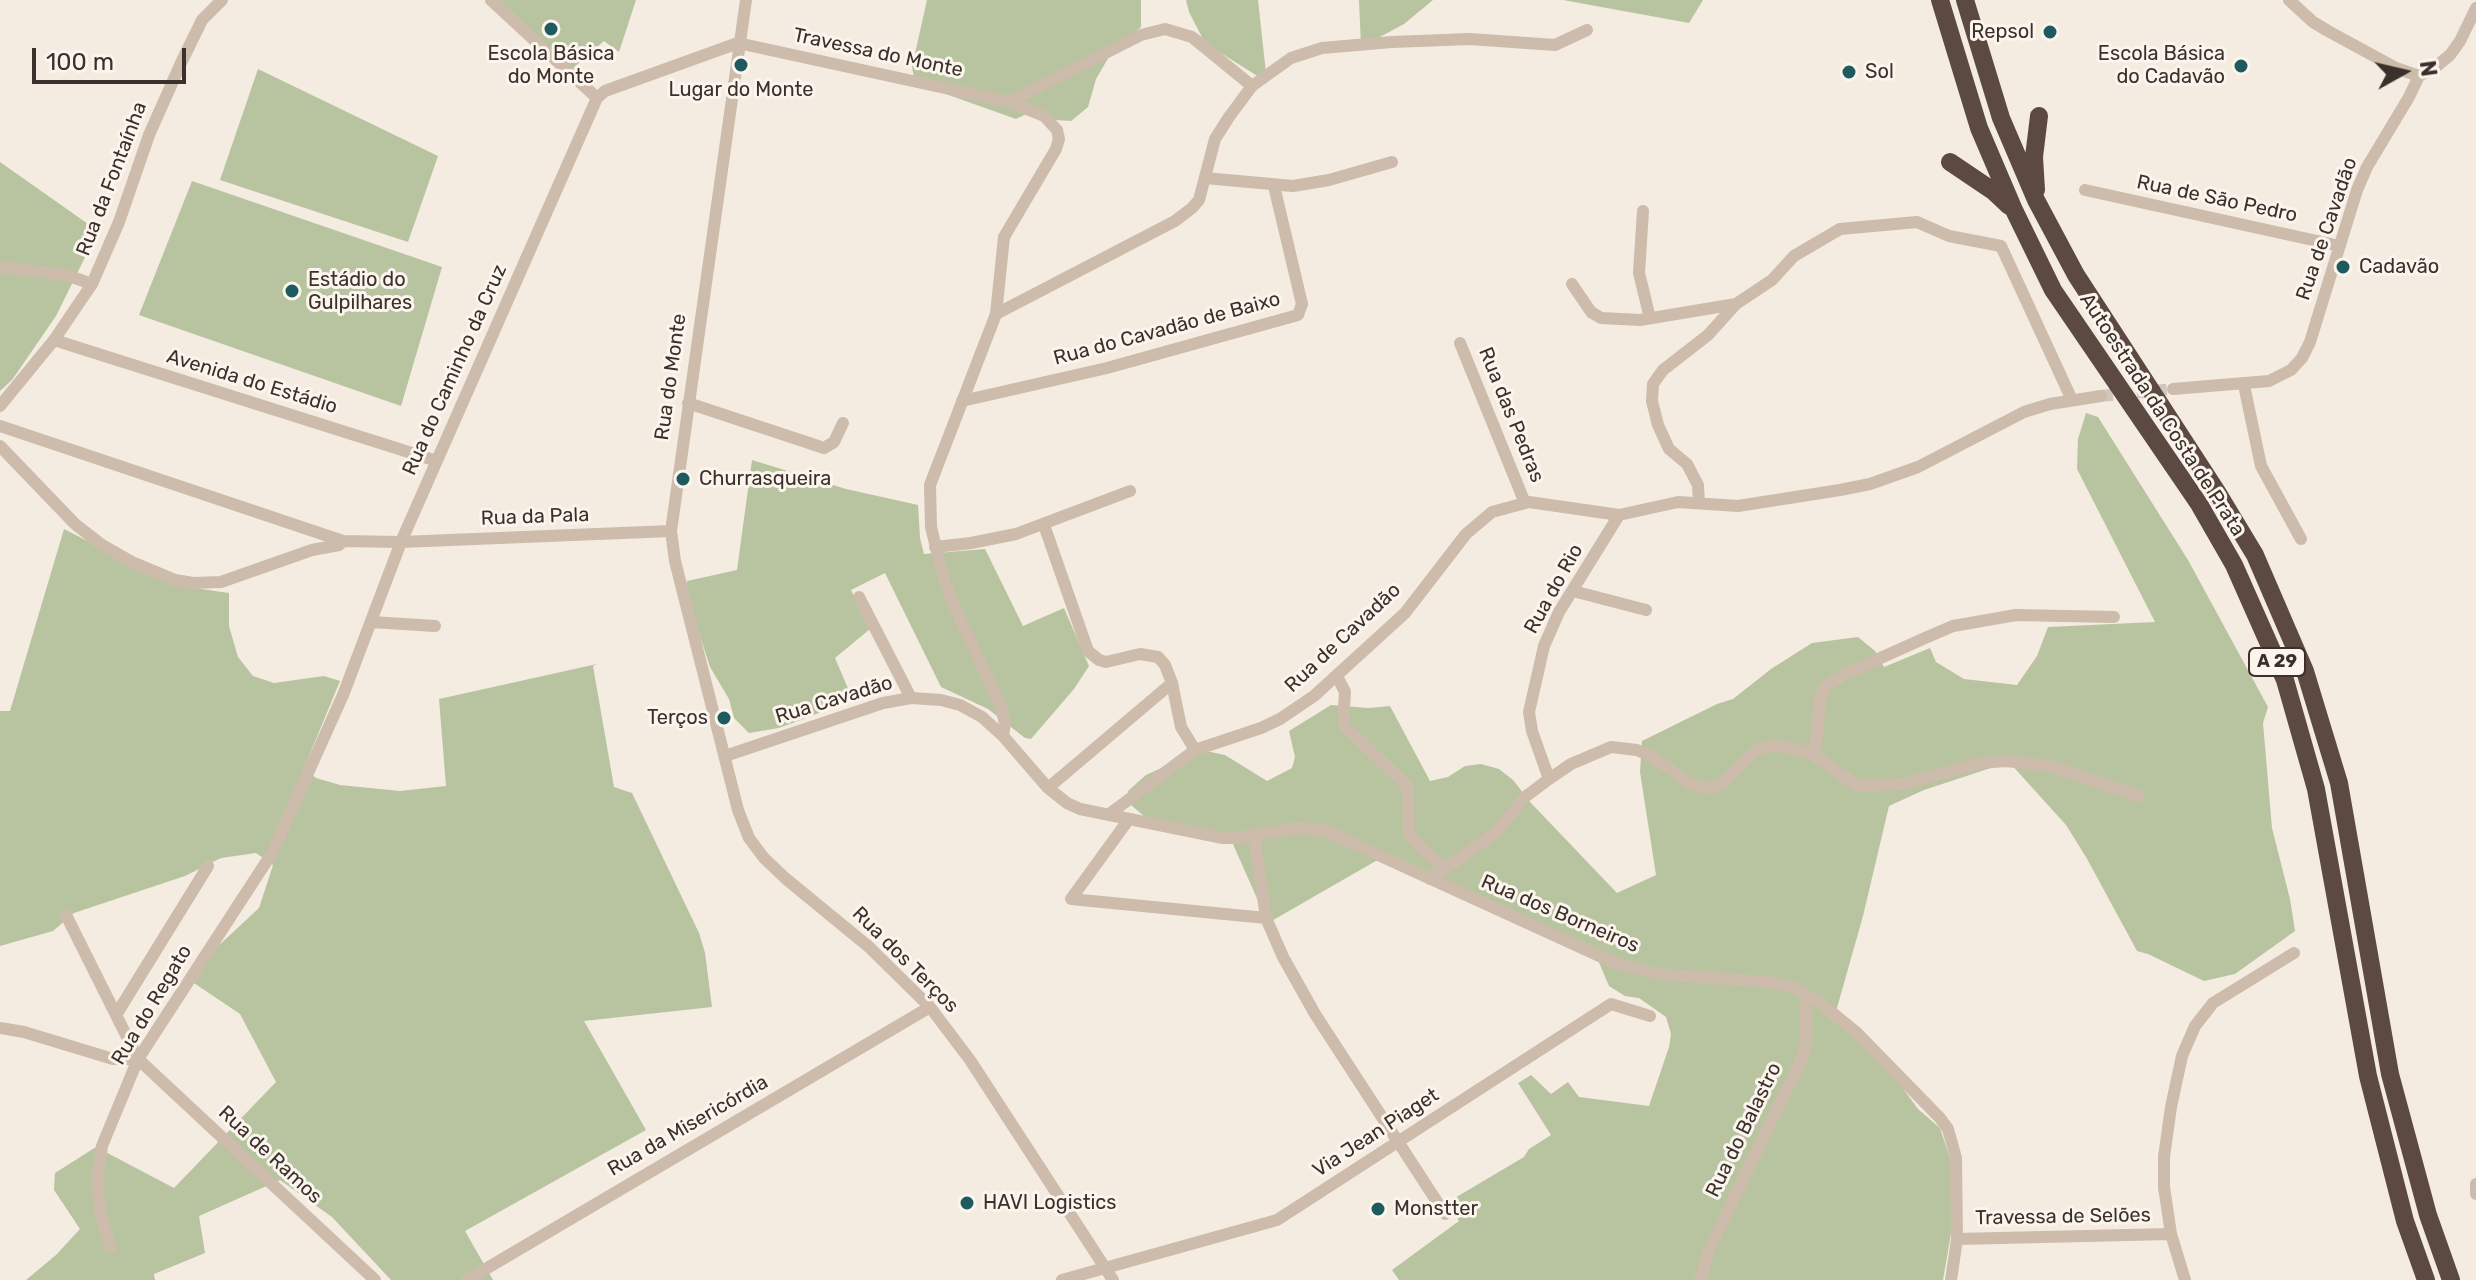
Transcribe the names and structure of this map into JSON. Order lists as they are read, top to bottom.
{
  "streets": {
    "highway": ["Autoestrada da Costa de Prata", "A 29"],
    "street": [
      "Travessa do Monte",
      "Rua da Fontaínha",
      "Rua de São Pedro",
      "Rua de Cavadão",
      "Rua do Cavadão de Baixo",
      "Rua do Caminho da Cruz",
      "Rua do Monte",
      "Avenida do Estádio",
      "Rua das Pedras",
      "Rua da Pala",
      "Rua do Rio",
      "Rua Cavadão",
      "Rua dos Borneiros",
      "Rua dos Terços",
      "Rua do Regato",
      "Rua da Misericórdia",
      "Rua do Balastro",
      "Via Jean Piaget",
      "Rua de Ramos",
      "Travessa de Selões"
    ]
  },
  "crossings": [
    ["Travessa do Monte", "Rua do Monte"],
    ["Rua da Fontaínha", "Avenida do Estádio"],
    ["Rua de São Pedro", "Rua de Cavadão"],
    ["Rua de Cavadão", "Rua das Pedras"],
    ["Rua de Cavadão", "Rua do Rio"],
    ["Rua de Cavadão", "Rua Cavadão"],
    ["Rua do Caminho da Cruz", "Avenida do Estádio"],
    ["Rua do Caminho da Cruz", "Rua da Pala"],
    ["Rua do Caminho da Cruz", "Rua do Regato"],
    ["Rua do Monte", "Rua da Pala"],
    ["Rua do Monte", "Rua Cavadão"],
    ["Rua do Monte", "Rua dos Terços"],
    ["Rua Cavadão", "Rua dos Borneiros"],
    ["Rua Cavadão", "Rua dos Terços"],
    ["Rua dos Borneiros", "Rua do Balastro"],
    ["Rua dos Borneiros", "Travessa de Selões"],
    ["Rua dos Terços", "Rua da Misericórdia"],
    ["Rua dos Terços", "Via Jean Piaget"],
    ["Rua do Regato", "Rua de Ramos"]
  ],
  "places": [
    "Escola Básica do Monte",
    "Repsol",
    "Lugar do Monte",
    "Escola Básica do Cadavão",
    "Sol",
    "Cadavão",
    "Estádio do Gulpilhares",
    "Churrasqueira",
    "Terços",
    "HAVI Logistics",
    "Monstter"
  ],
  "scale_bar": "100 m",
  "north": "right"
}
